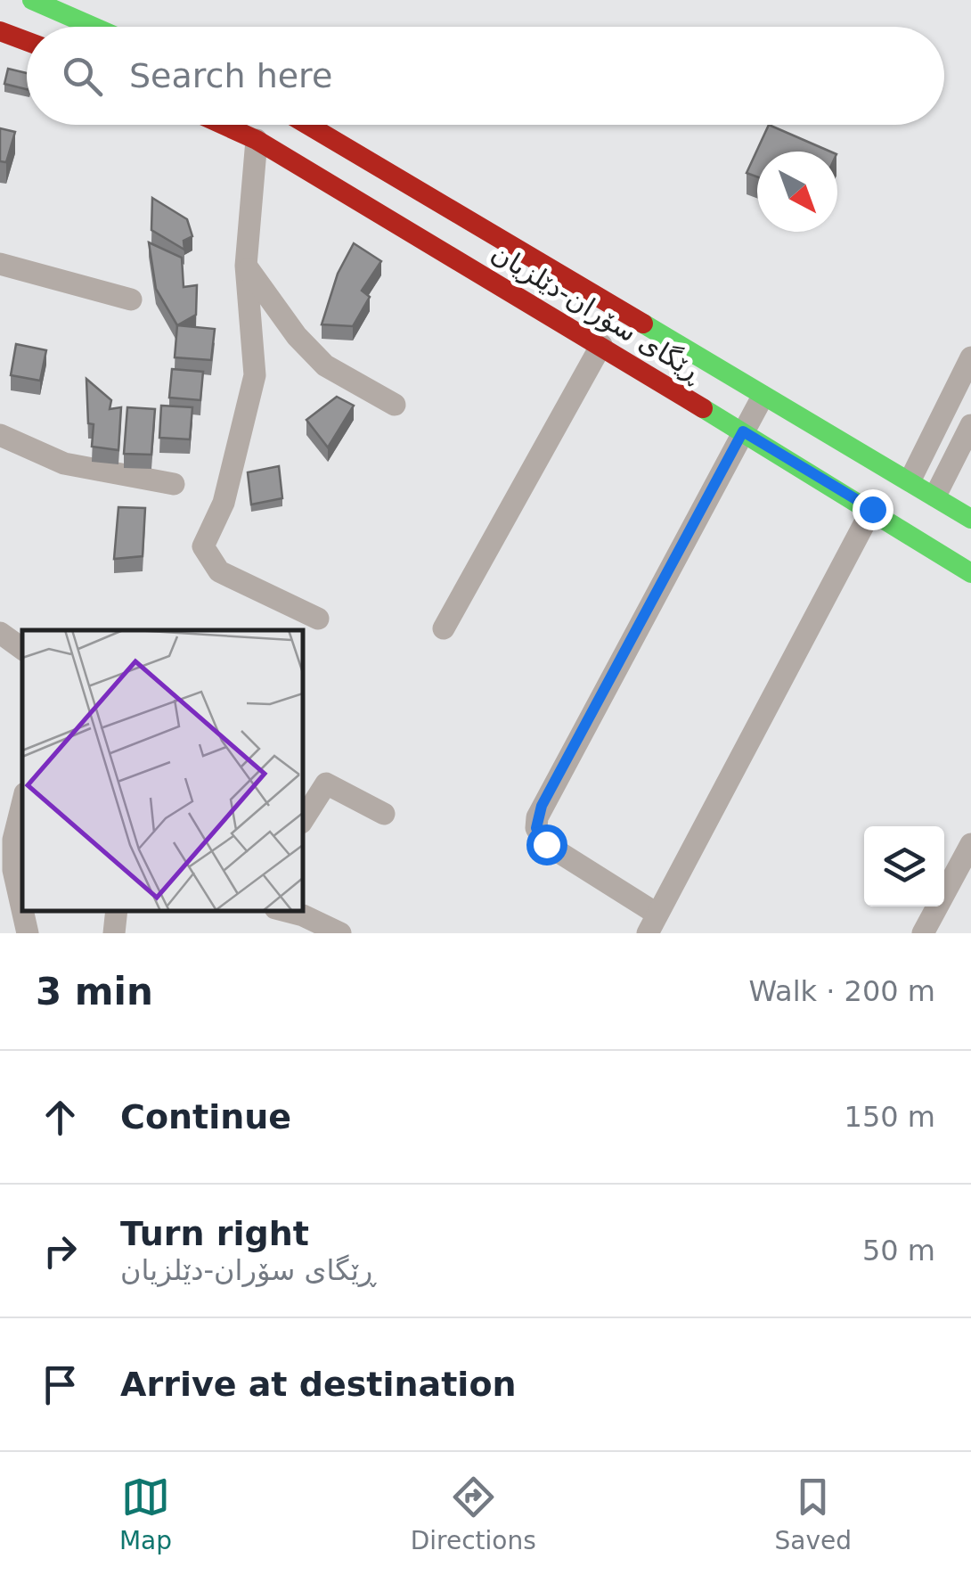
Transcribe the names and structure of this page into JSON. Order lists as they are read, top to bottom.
{
  "streets": {
    "main road": ["ڕێگای سۆران-دێلزیان"]
  },
  "north": "bottom right",
  "page": {
    "search": "Search here",
    "heading": ["3 min", "Walk · 200 m"],
    "list": [
      ["Continue", "150 m"],
      ["Turn right", "ڕێگای سۆران-دێلزیان", "50 m"],
      "Arrive at destination"
    ],
    "nav": ["Map", "Directions", "Saved"]
  }
}
